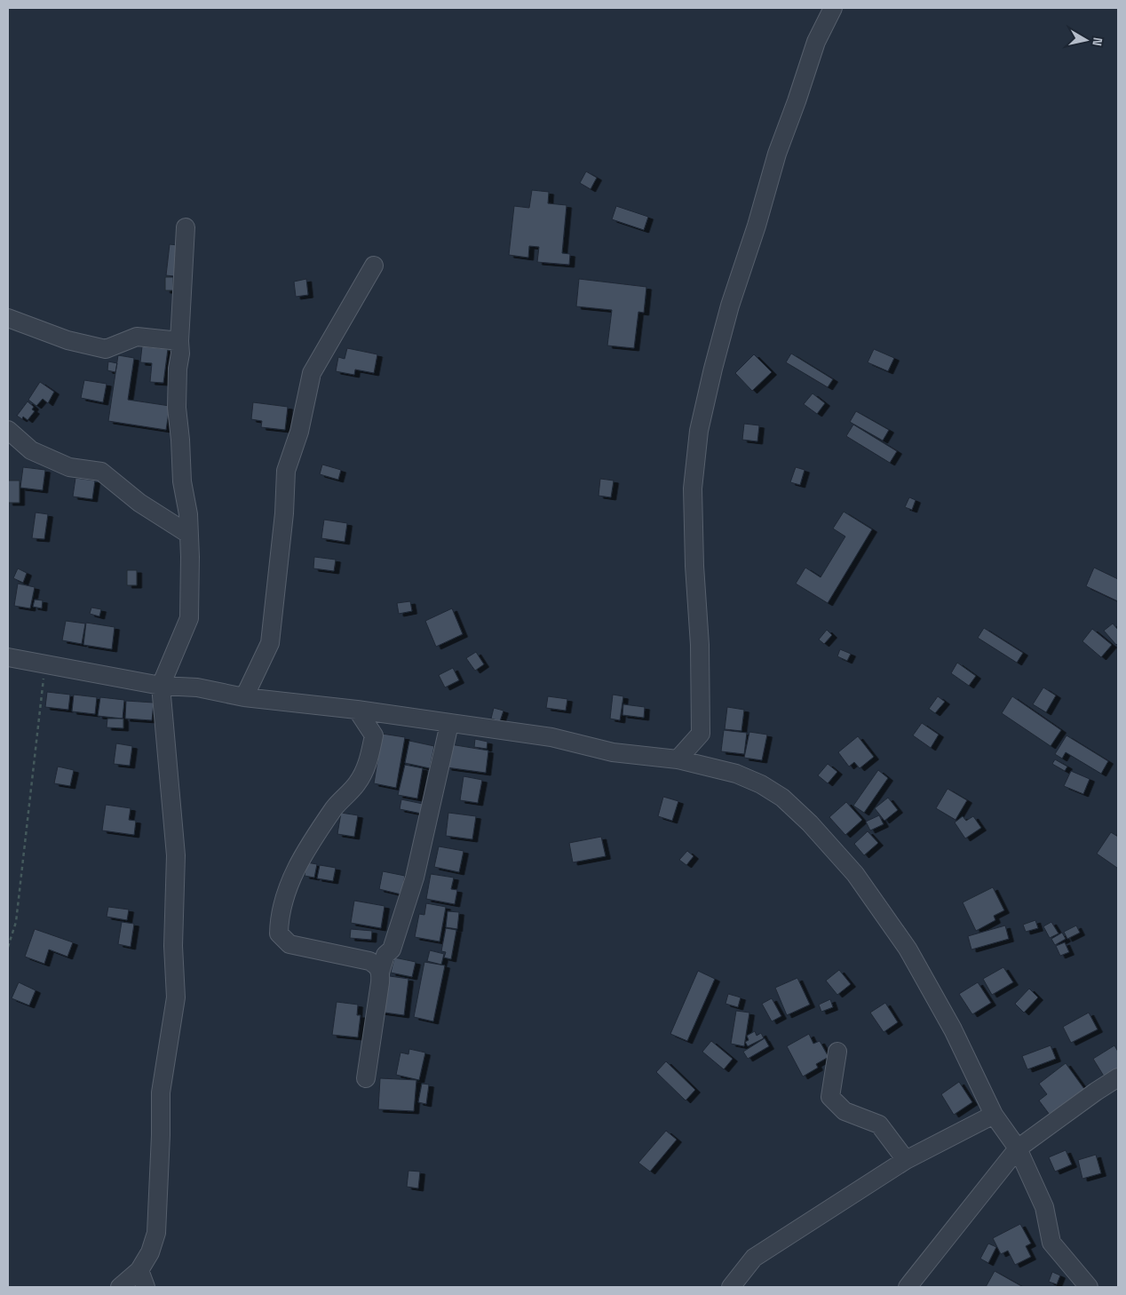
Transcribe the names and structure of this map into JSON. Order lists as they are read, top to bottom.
{
  "north": "right"
}
